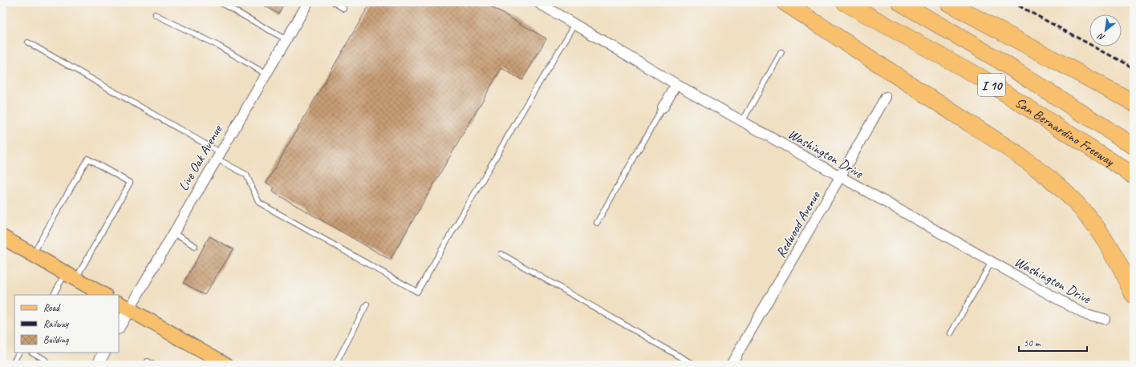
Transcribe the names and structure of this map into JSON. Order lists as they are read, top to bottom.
{
  "streets": {
    "highway": ["I 10", "San Bernardino Freeway"],
    "street": ["Washington Drive", "Live Oak Avenue", "Redwood Avenue"]
  },
  "crossings": [
    ["Washington Drive", "Redwood Avenue"]
  ],
  "legend": ["Road", "Railway", "Building"],
  "scale_bar": "50 m",
  "north": "bottom left"
}
